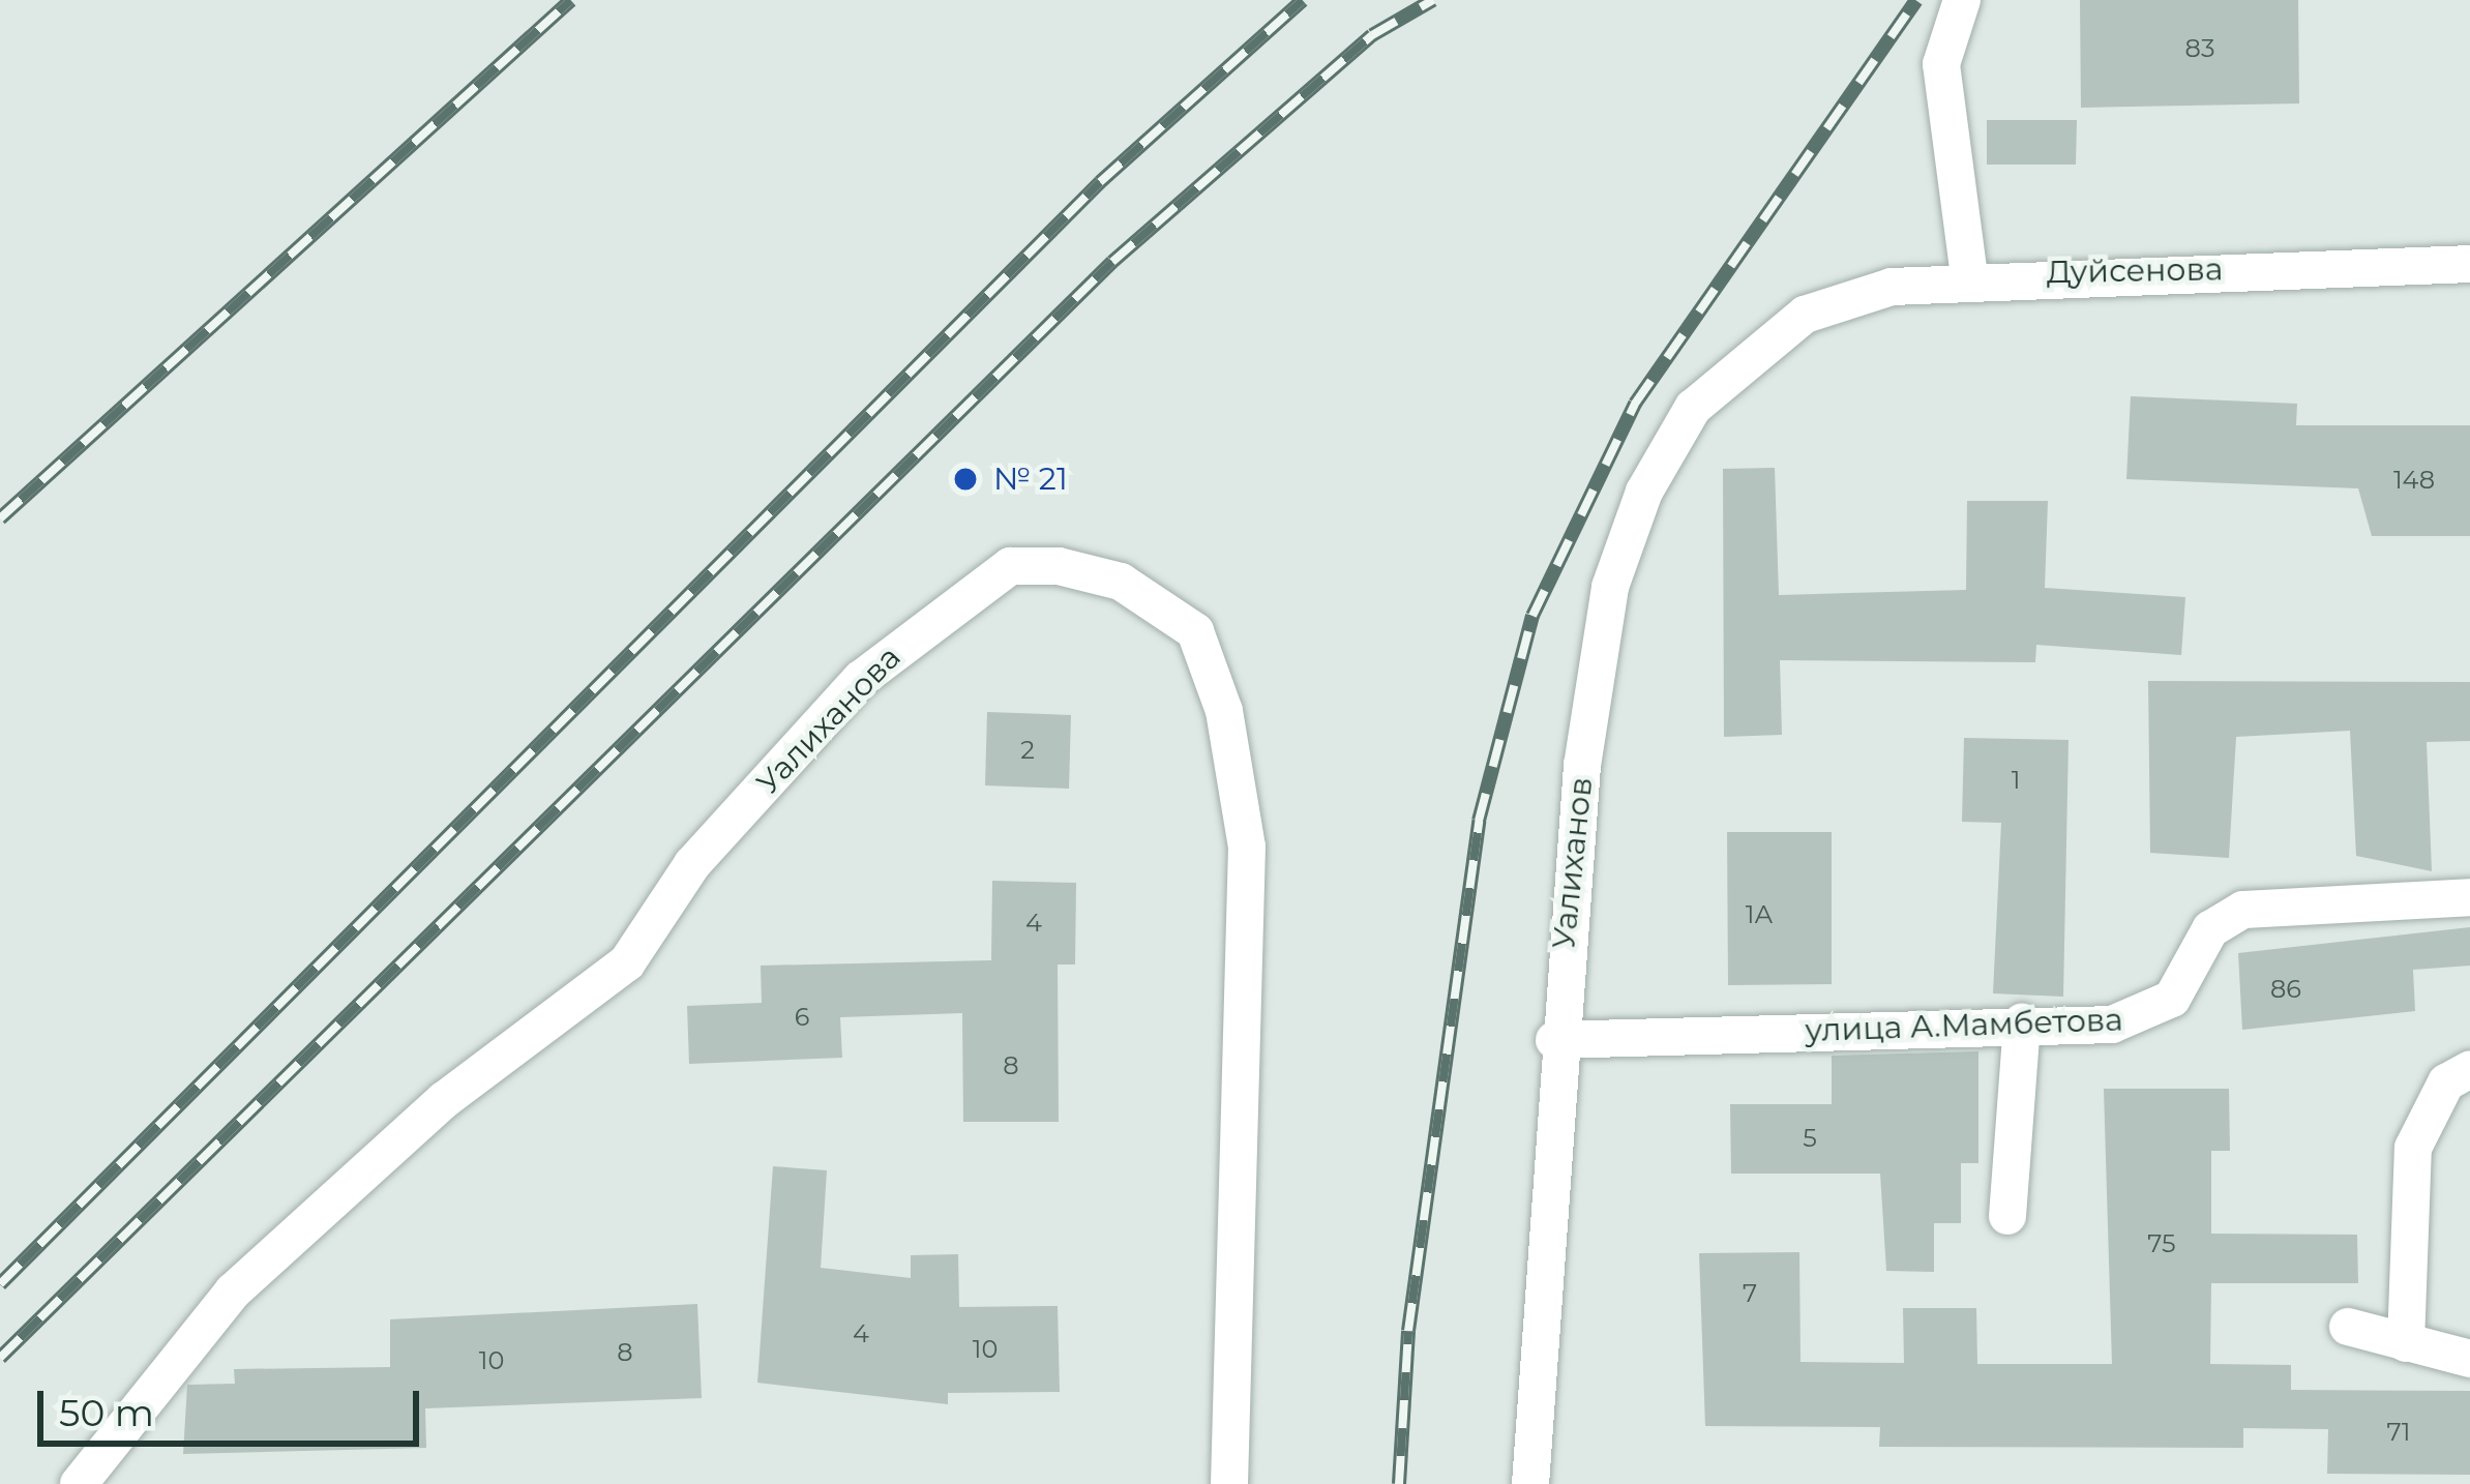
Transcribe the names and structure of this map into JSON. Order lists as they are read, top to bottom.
{
  "streets": {
    "street": [
      "Дуйсенова",
      "Уалиханова",
      "Уалиханов",
      "улица А.Мамбетова"
    ]
  },
  "crossings": [
    ["Дуйсенова", "Уалиханов"],
    ["Уалиханов", "улица А.Мамбетова"]
  ],
  "places": ["№ 21"],
  "house_numbers": [
    "83",
    "148",
    "2",
    "1",
    "1А",
    "4",
    "86",
    "6",
    "8",
    "5",
    "75",
    "7",
    "4",
    "10",
    "8",
    "10",
    "71"
  ],
  "scale_bar": "50 m"
}
